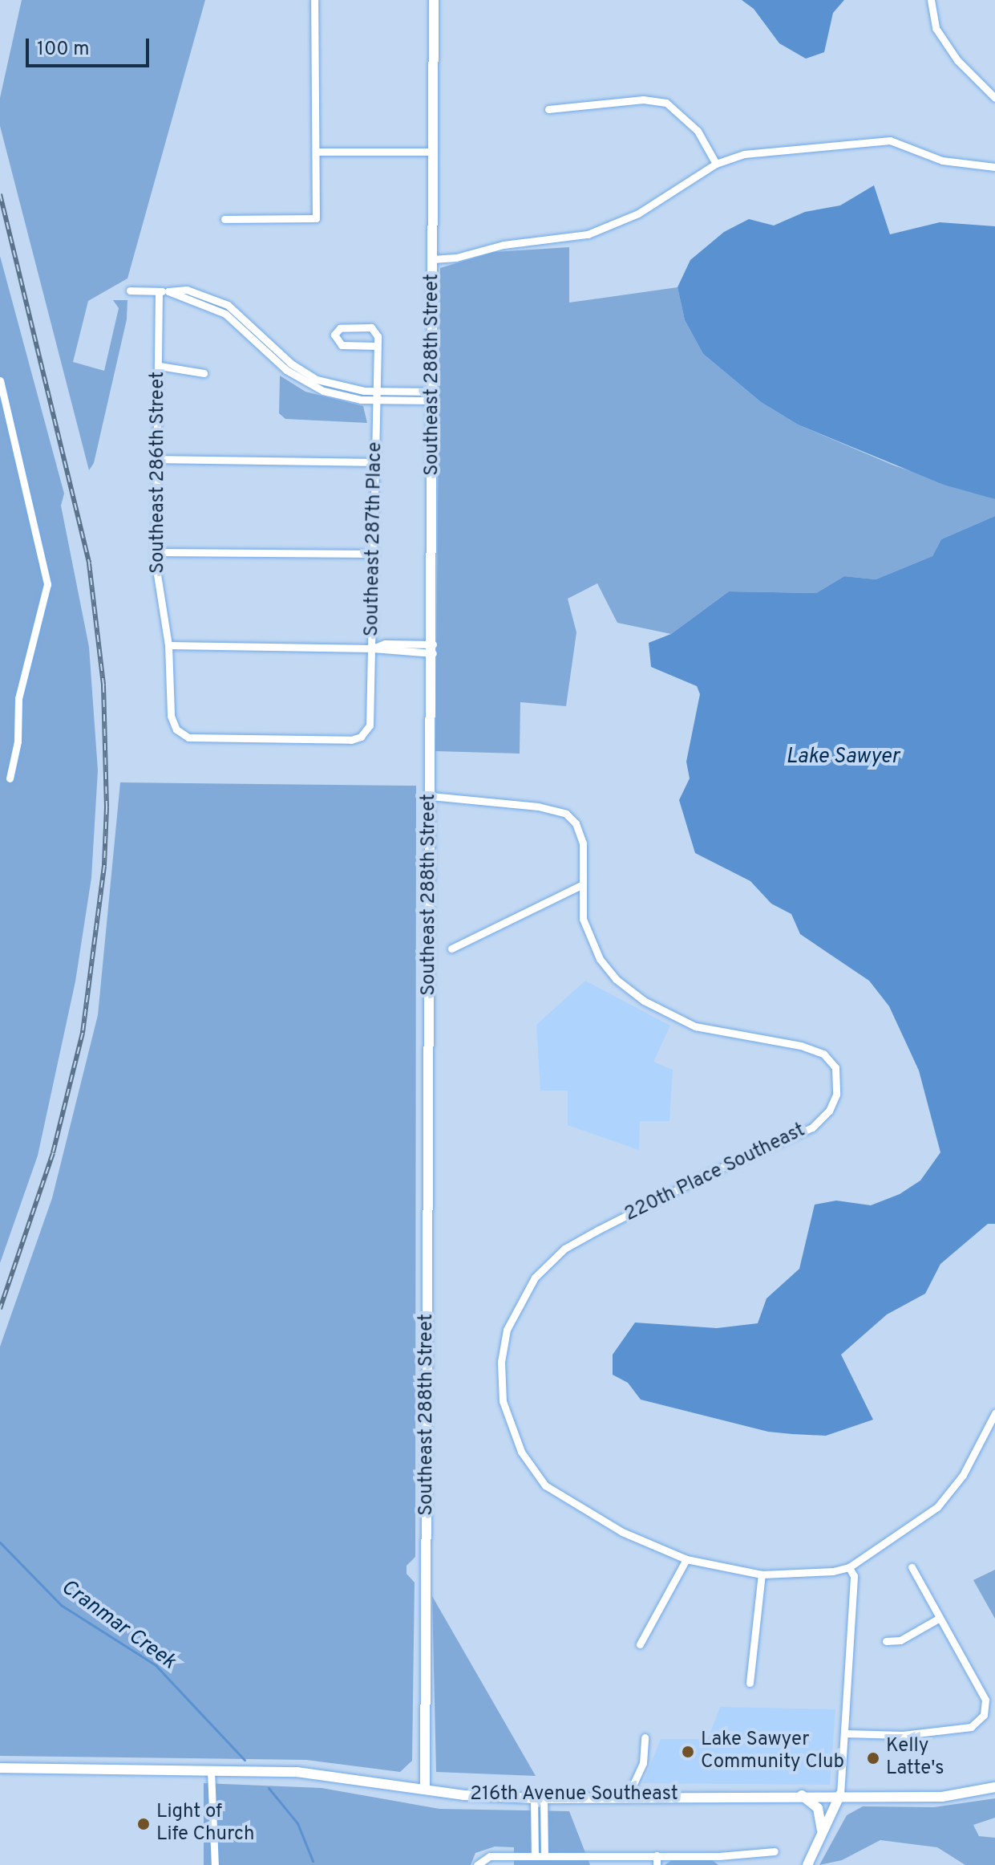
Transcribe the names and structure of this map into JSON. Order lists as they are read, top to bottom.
{
  "streets": {
    "street": [
      "Southeast 288th Street",
      "Southeast 286th Street",
      "Southeast 287th Place",
      "220th Place Southeast",
      "216th Avenue Southeast"
    ]
  },
  "crossings": [
    ["Southeast 288th Street", "216th Avenue Southeast"],
    ["Southeast 286th Street", "Southeast 287th Place"]
  ],
  "water": ["Lake Sawyer", "Cranmar Creek"],
  "places": ["Lake Sawyer Community Club", "Kelly Latte's", "Light of Life Church"],
  "scale_bar": "100 m"
}
